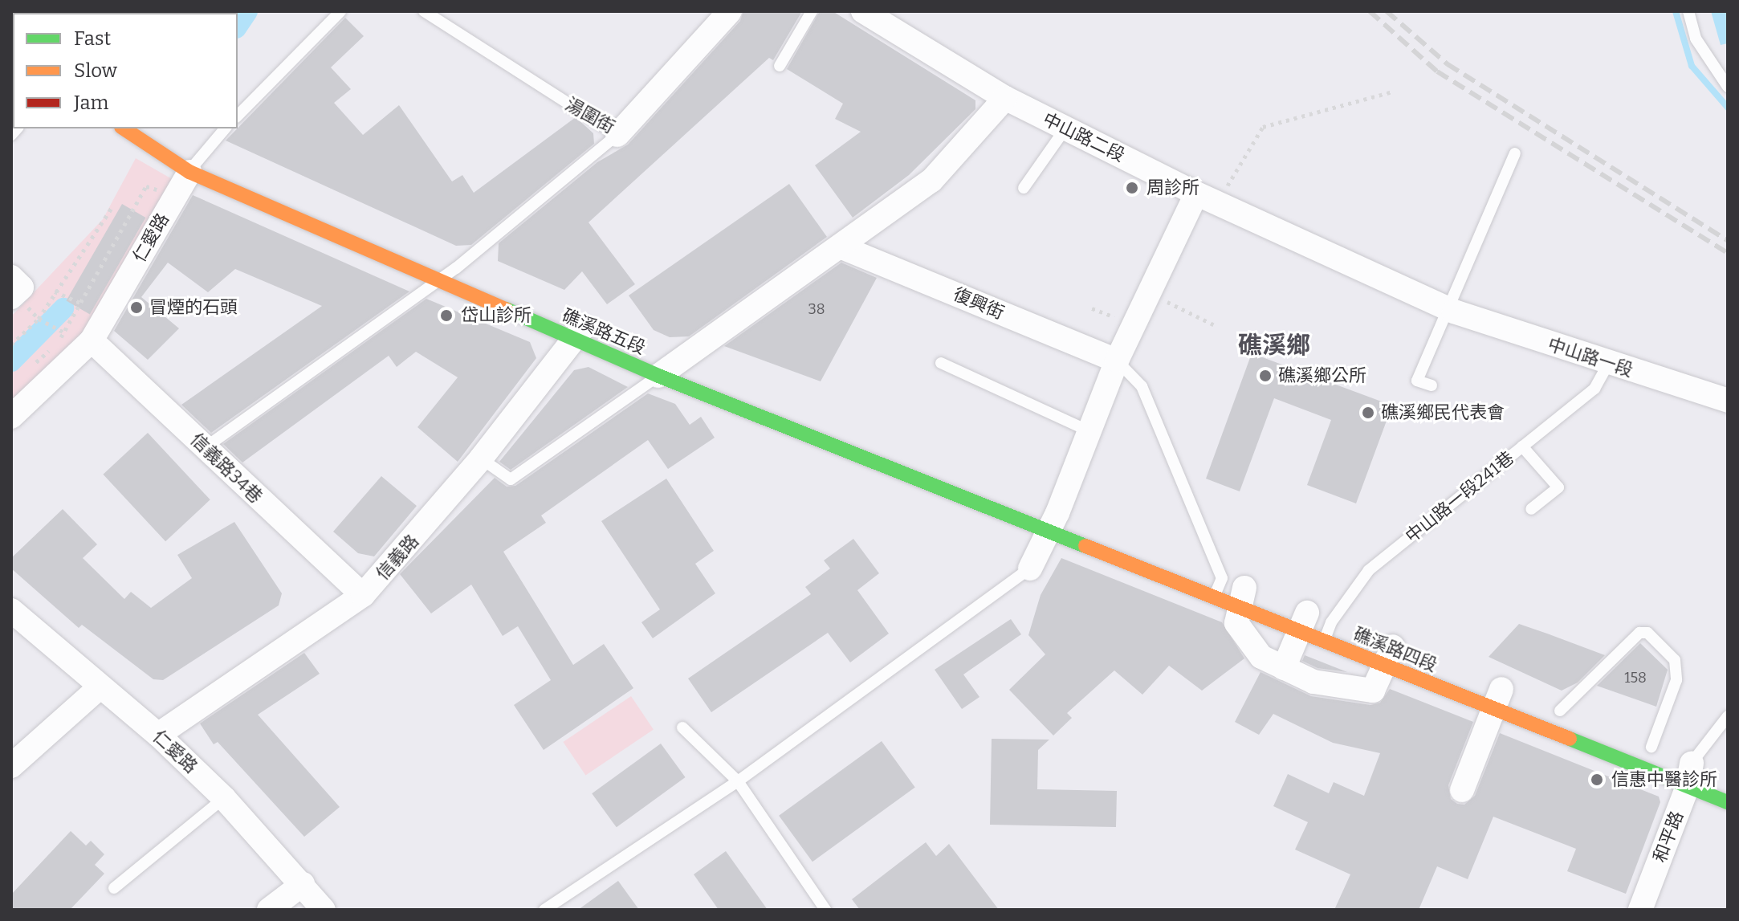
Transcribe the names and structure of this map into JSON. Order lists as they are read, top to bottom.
{
  "streets": {
    "main road": ["礁溪路五段", "礁溪路四段"],
    "street": [
      "湯圍街",
      "中山路二段",
      "仁愛路",
      "復興街",
      "中山路一段",
      "信義路34巷",
      "信義路",
      "和平路"
    ],
    "lane": ["中山路一段241巷"]
  },
  "crossings": [
    ["中山路二段", "中山路一段"],
    ["仁愛路", "礁溪路五段"],
    ["仁愛路", "信義路34巷"],
    ["仁愛路", "信義路"],
    ["礁溪路五段", "信義路"],
    ["礁溪路五段", "礁溪路四段"],
    ["中山路一段", "中山路一段241巷"],
    ["信義路34巷", "信義路"],
    ["中山路一段241巷", "礁溪路四段"],
    ["礁溪路四段", "和平路"]
  ],
  "districts": ["礁溪鄉"],
  "places": [
    "周診所",
    "冒煙的石頭",
    "岱山診所",
    "礁溪鄉公所",
    "礁溪鄉民代表會",
    "信惠中醫診所"
  ],
  "house_numbers": ["38", "158"],
  "legend": ["Fast", "Slow", "Jam"]
}
